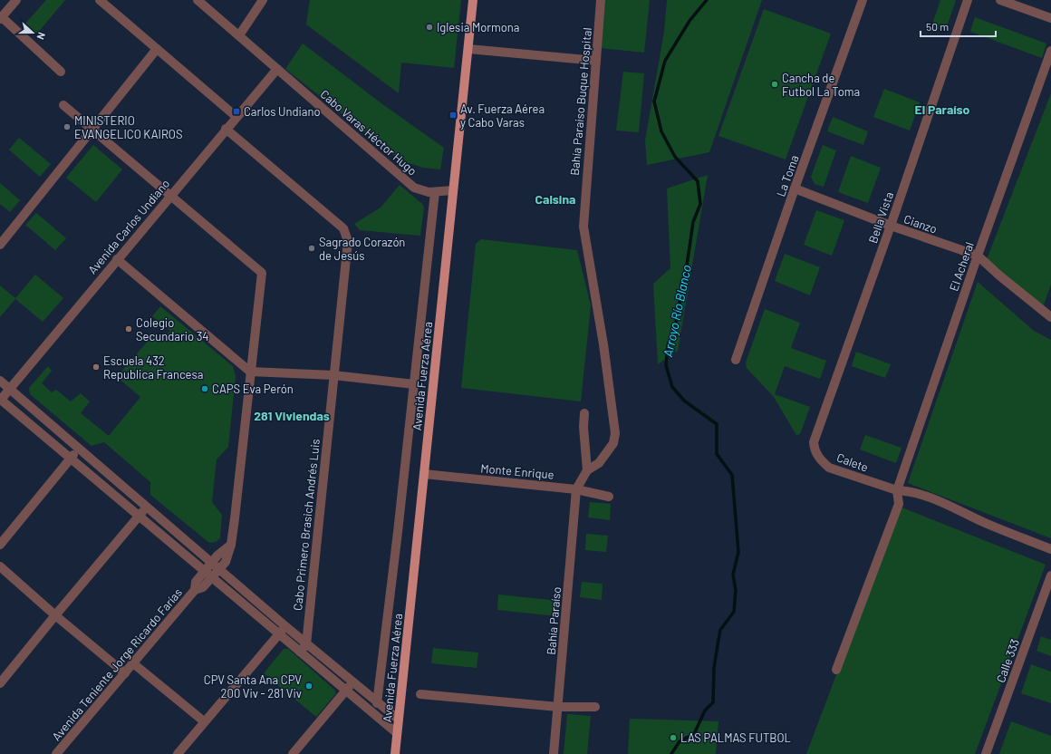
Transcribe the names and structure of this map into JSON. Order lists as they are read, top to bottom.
{
  "streets": {
    "main road": ["Avenida Fuerza Aérea"],
    "street": [
      "Bahía Paraiso Buque Hospital",
      "Cabo Varas Héctor Hugo",
      "La Toma",
      "Bella Vista",
      "Cianzo",
      "Avenida Carlos Undiano",
      "El Acheral",
      "Calete",
      "Monte Enrique",
      "Cabo Primero Brasich Andrés Luis",
      "Bahía Paraíso",
      "Calle 333",
      "Avenida Teniente Jorge Ricardo Farías"
    ]
  },
  "crossings": [
    ["Cabo Varas Héctor Hugo", "Avenida Carlos Undiano"],
    ["Cabo Varas Héctor Hugo", "Avenida Fuerza Aérea"],
    ["La Toma", "Cianzo"],
    ["Bella Vista", "Cianzo"],
    ["Bella Vista", "Calete"],
    ["Cianzo", "El Acheral"],
    ["Avenida Carlos Undiano", "Cabo Primero Brasich Andrés Luis"],
    ["Avenida Carlos Undiano", "Avenida Teniente Jorge Ricardo Farías"],
    ["El Acheral", "Calete"],
    ["Avenida Fuerza Aérea", "Monte Enrique"],
    ["Monte Enrique", "Bahía Paraíso"]
  ],
  "districts": ["El Paraíso", "Calsina", "281 Viviendas"],
  "water": ["Arroyo Río Blanco"],
  "places": {
    "other": [
      "Iglesia Mormona",
      "Cancha de Futbol La Toma",
      "MINISTERIO EVANGELICO KAIROS",
      "Sagrado Corazón de Jesús",
      "Colegio Secundario 34",
      "Escuela 432 Republica Francesa",
      "CAPS Eva Perón",
      "CPV Santa Ana CPV 200 Viv - 281 Viv",
      "LAS PALMAS FUTBOL"
    ],
    "transit": ["Carlos Undiano", "Av. Fuerza Aérea y Cabo Varas"]
  },
  "scale_bar": "50 m",
  "north": "right"
}
